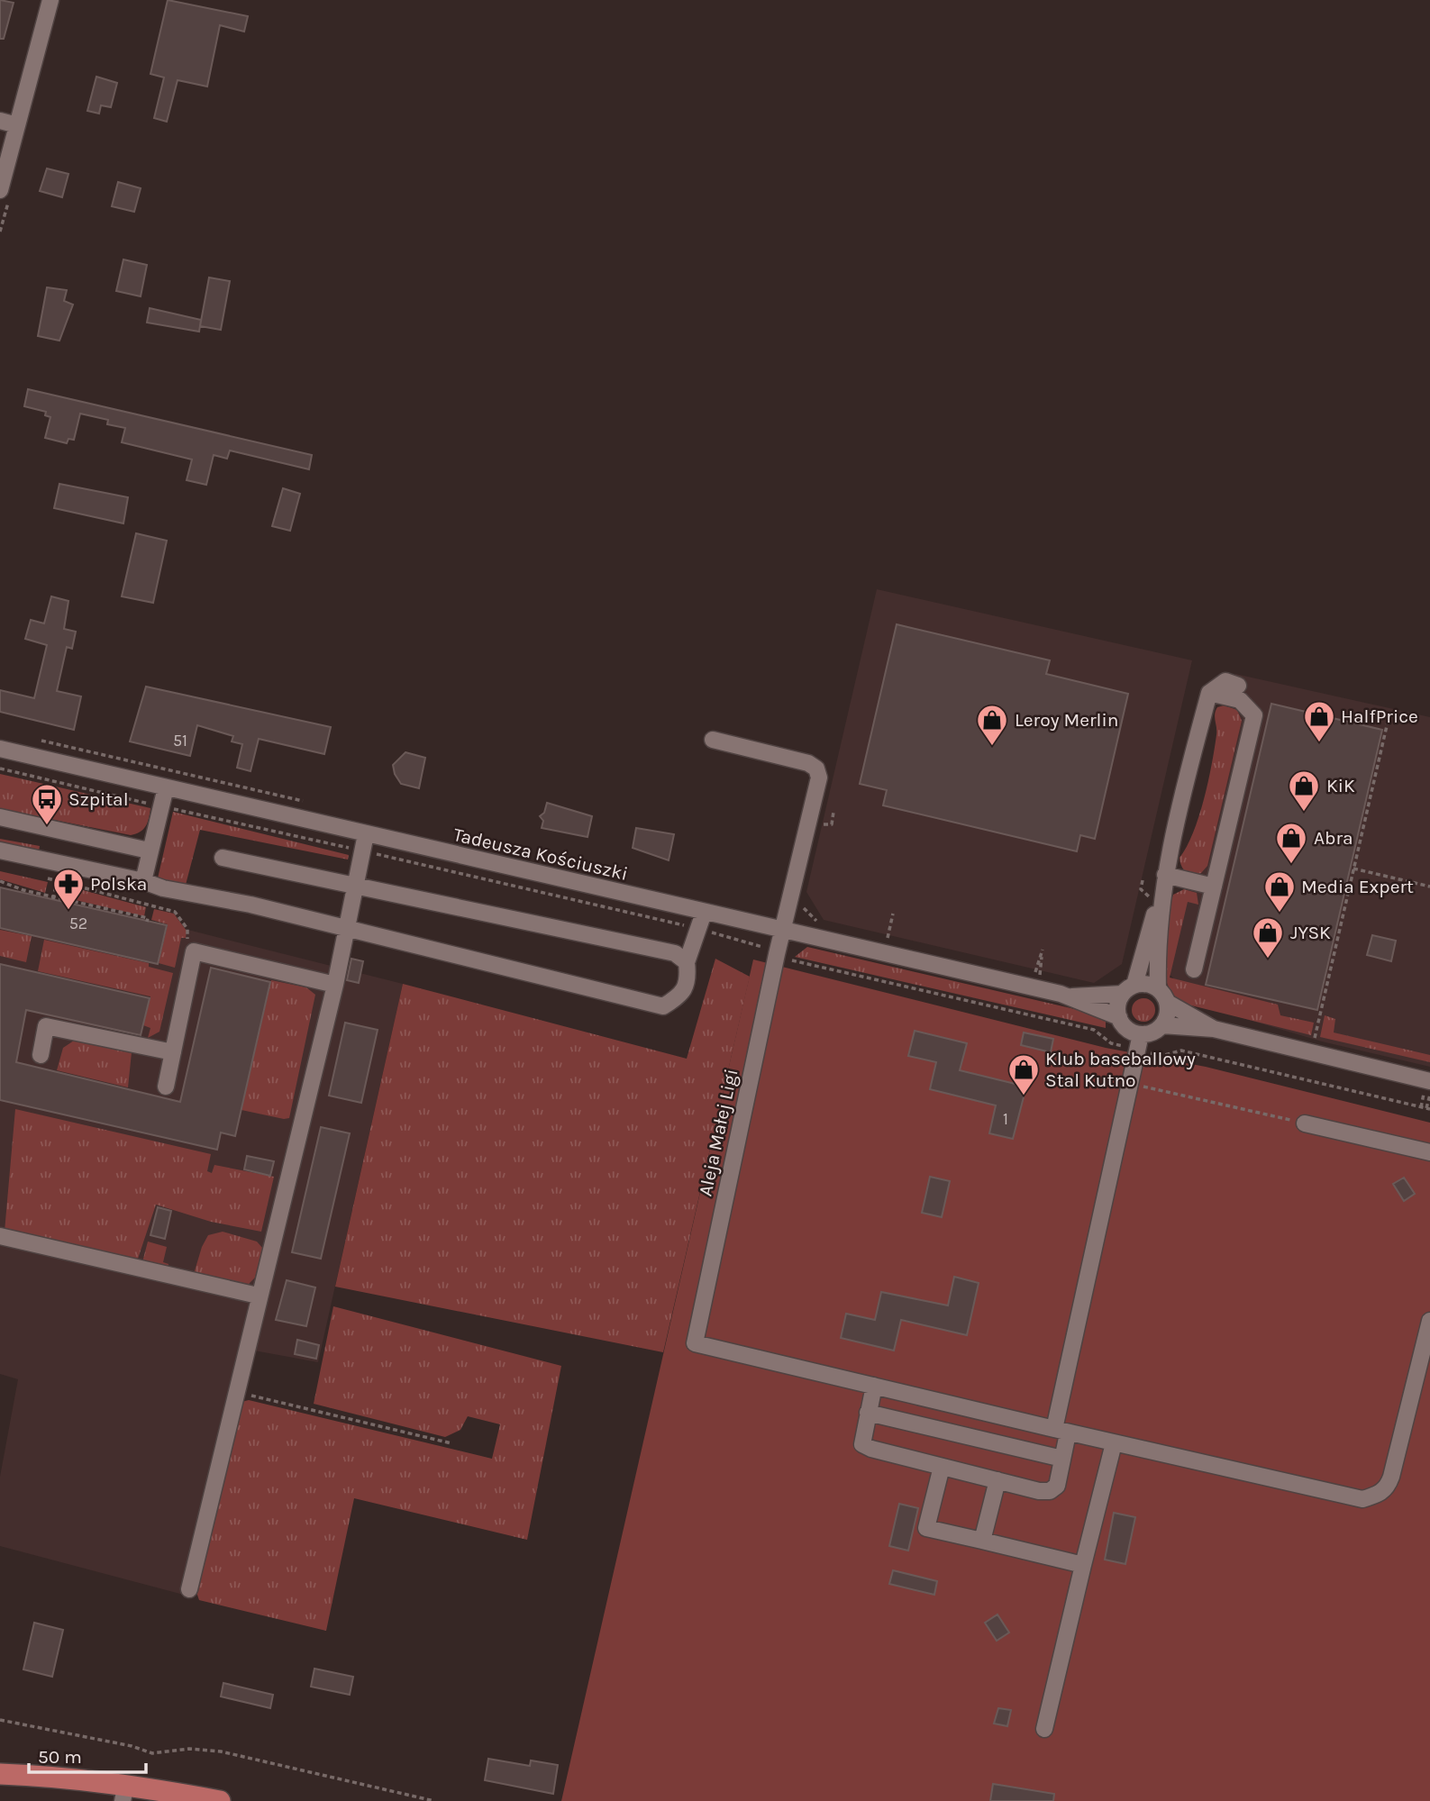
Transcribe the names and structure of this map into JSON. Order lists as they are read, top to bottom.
{
  "streets": {
    "street": ["Tadeusza Kościuszki", "Aleja Małej Ligi"]
  },
  "crossings": [
    ["Tadeusza Kościuszki", "Aleja Małej Ligi"]
  ],
  "places": {
    "shop": [
      "HalfPrice",
      "Leroy Merlin",
      "KiK",
      "Abra",
      "Media Expert",
      "JYSK",
      "Klub baseballowy Stal Kutno"
    ],
    "bus stop": ["Szpital"],
    "pharmacy": ["Polska"]
  },
  "house_numbers": ["51", "52", "1"],
  "scale_bar": "50 m"
}
